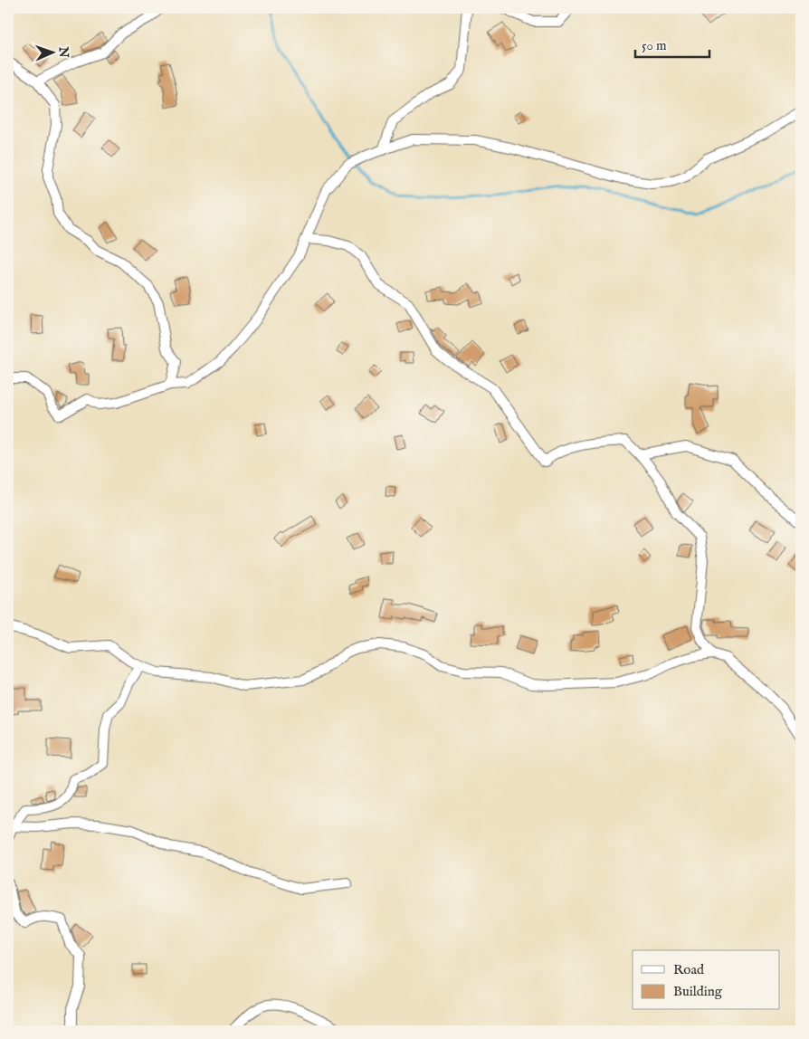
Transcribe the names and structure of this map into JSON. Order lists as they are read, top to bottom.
{
  "legend": ["Road", "Building"],
  "scale_bar": "50 m",
  "north": "right"
}
